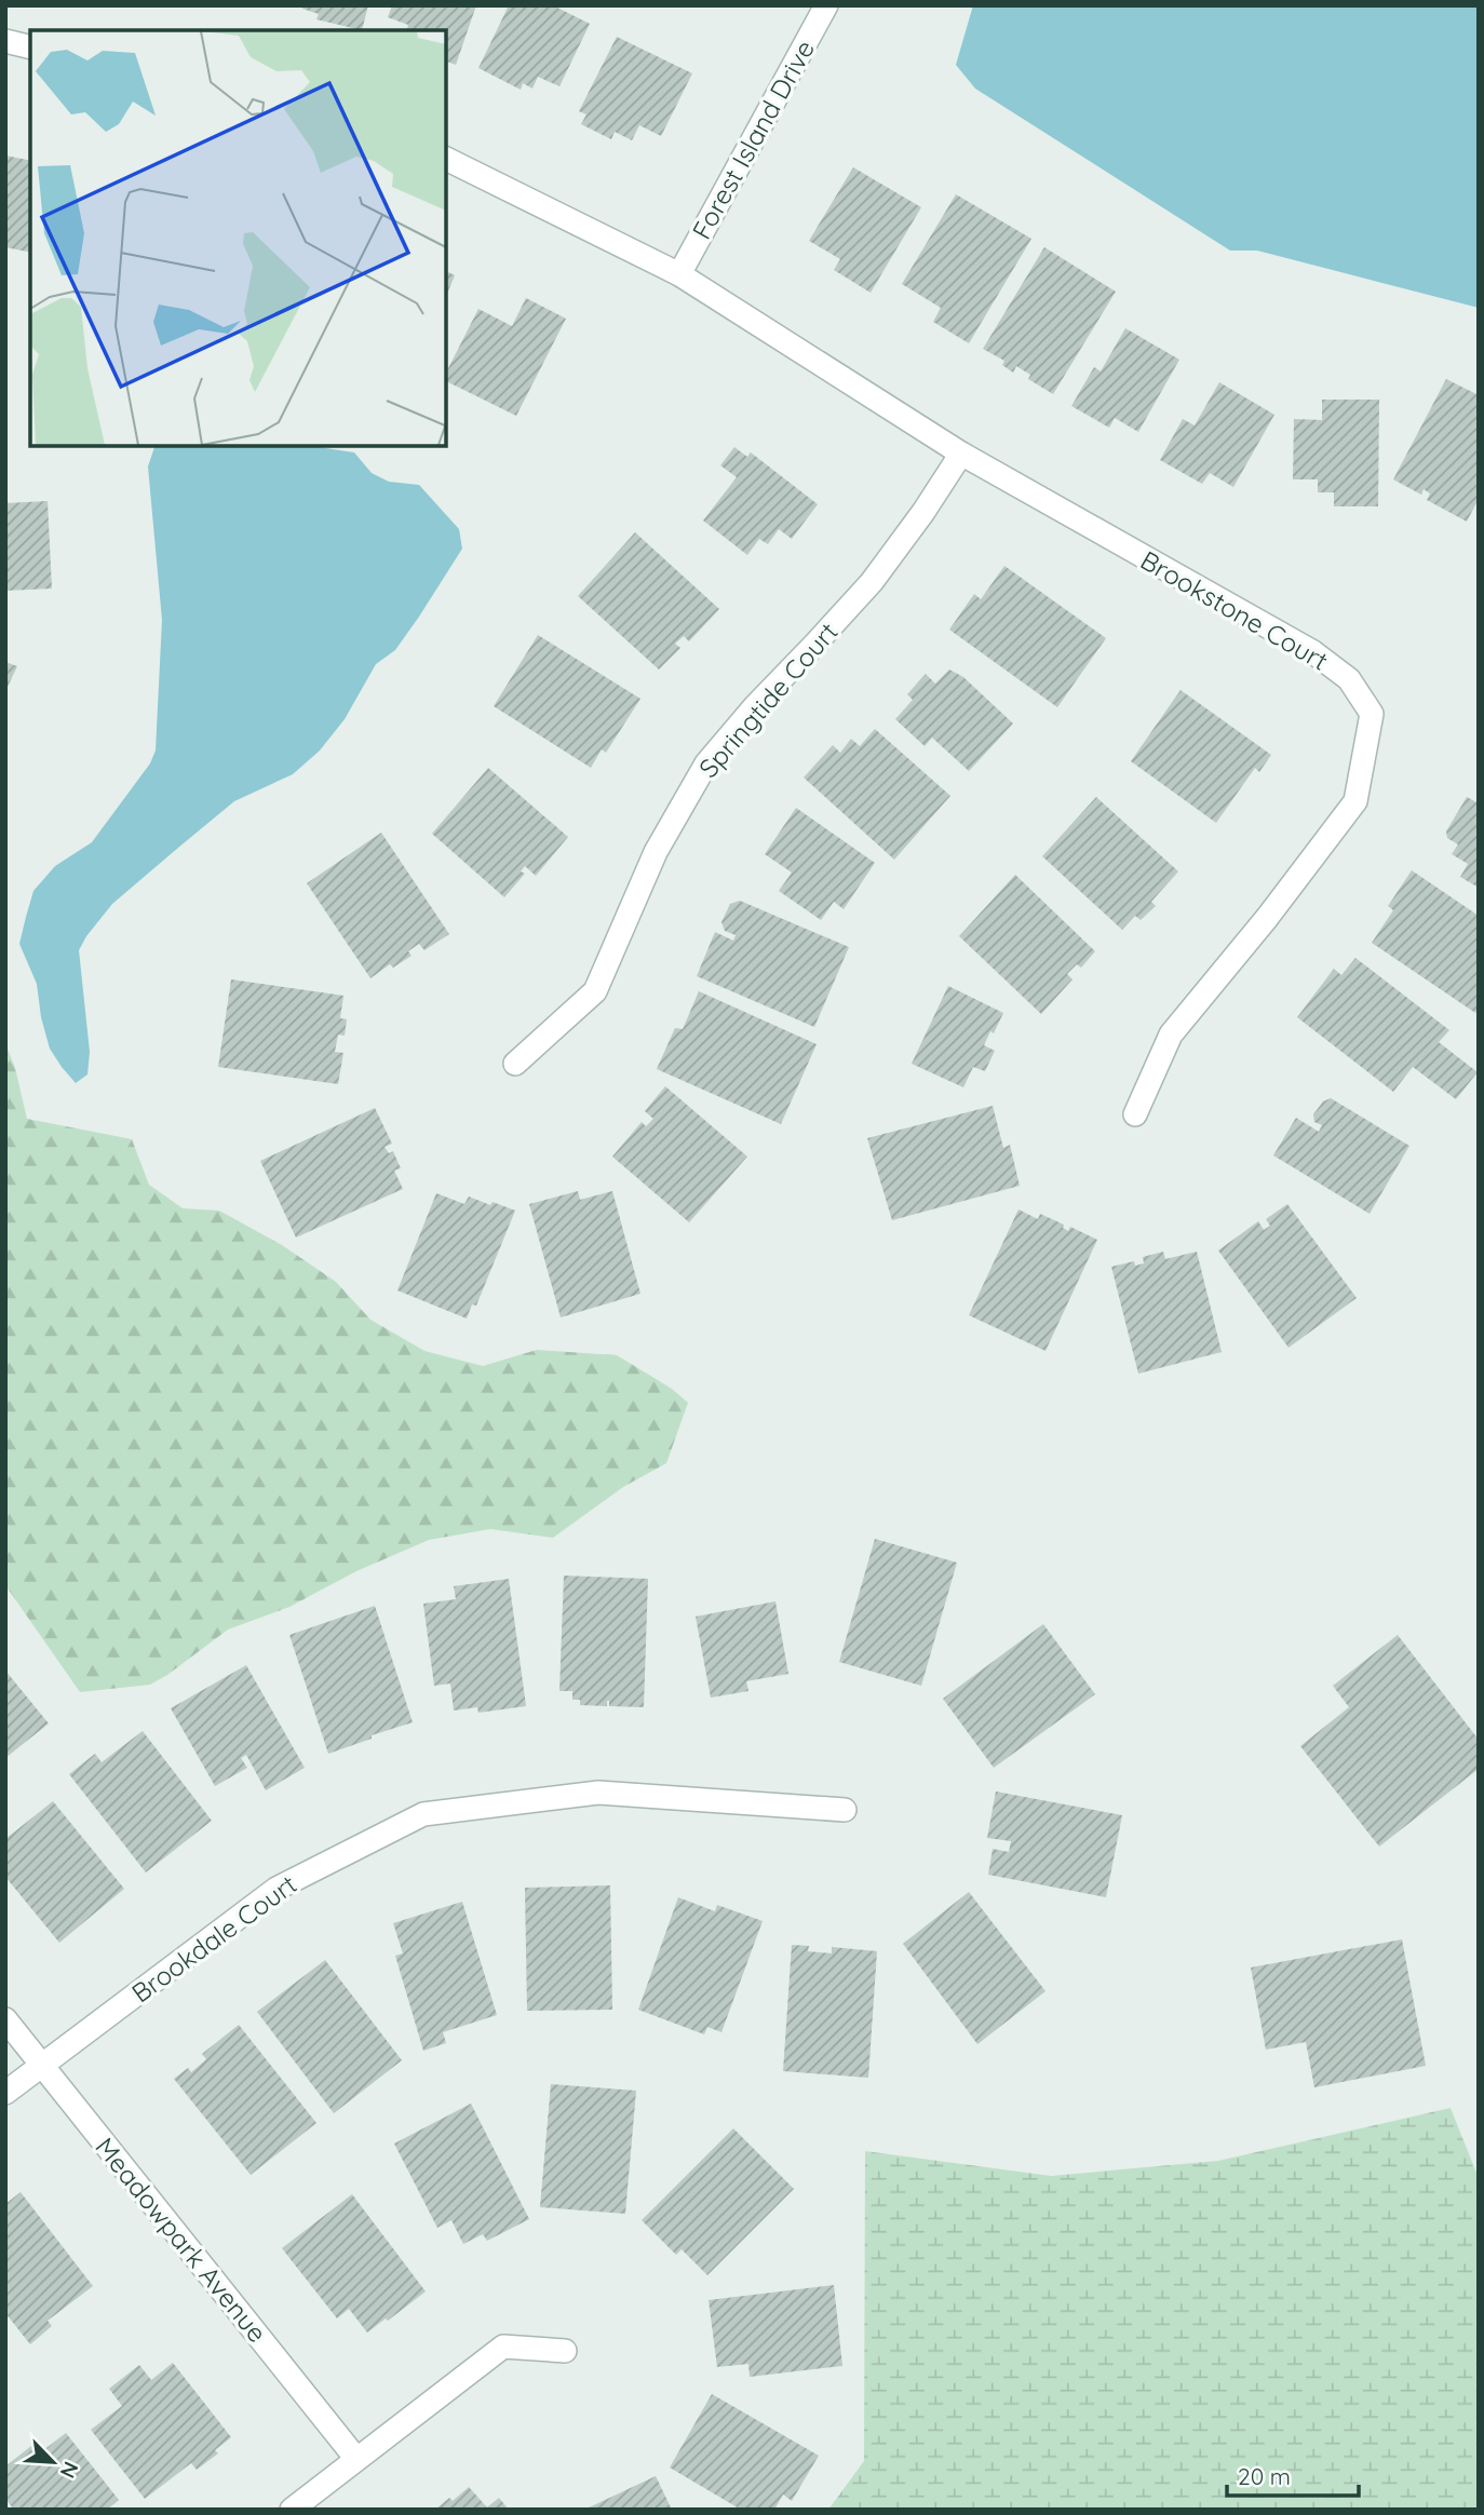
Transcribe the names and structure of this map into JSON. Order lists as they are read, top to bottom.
{
  "streets": {
    "street": [
      "Forest Island Drive",
      "Brookstone Court",
      "Springtide Court",
      "Brookdale Court",
      "Meadowpark Avenue"
    ]
  },
  "crossings": [
    ["Forest Island Drive", "Brookstone Court"],
    ["Brookstone Court", "Springtide Court"],
    ["Brookdale Court", "Meadowpark Avenue"]
  ],
  "scale_bar": "20 m",
  "north": "bottom right"
}
